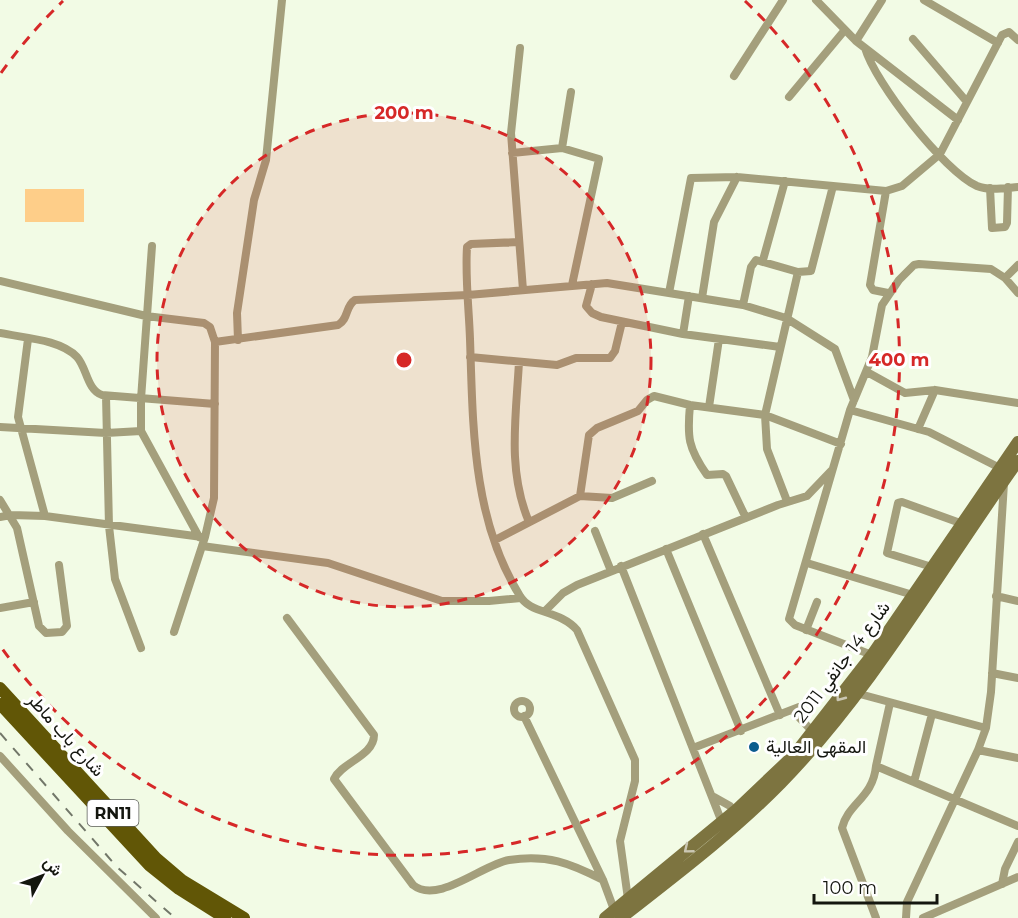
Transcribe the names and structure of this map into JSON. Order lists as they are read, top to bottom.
{
  "streets": {
    "main road": ["شارع 14 جانفي 2011", "شارع باب ماطر", "RN11"]
  },
  "places": ["المقهى العالية"],
  "scale_bar": "100 m",
  "north": "top right",
  "rings": ["200 m", "400 m"]
}
